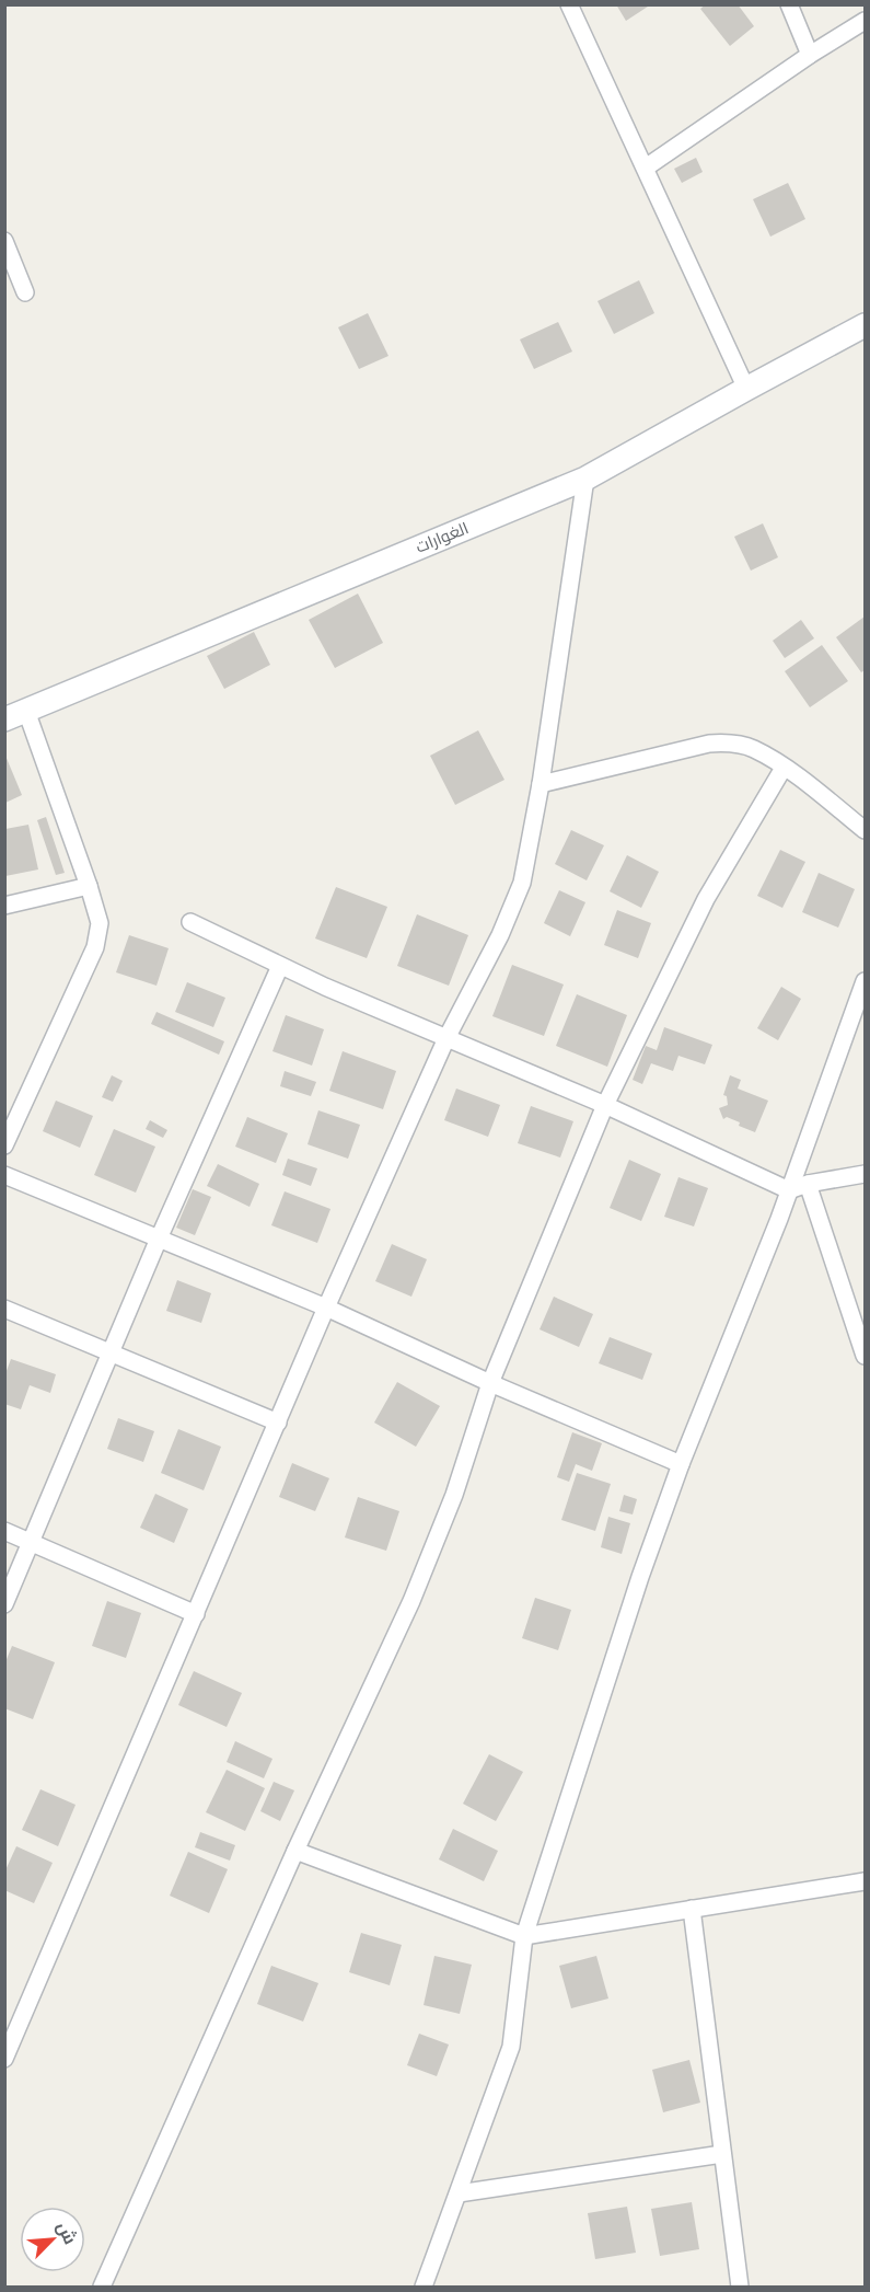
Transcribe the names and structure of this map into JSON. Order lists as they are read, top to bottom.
{
  "streets": {
    "street": ["الغوارات"]
  },
  "north": "top right"
}
